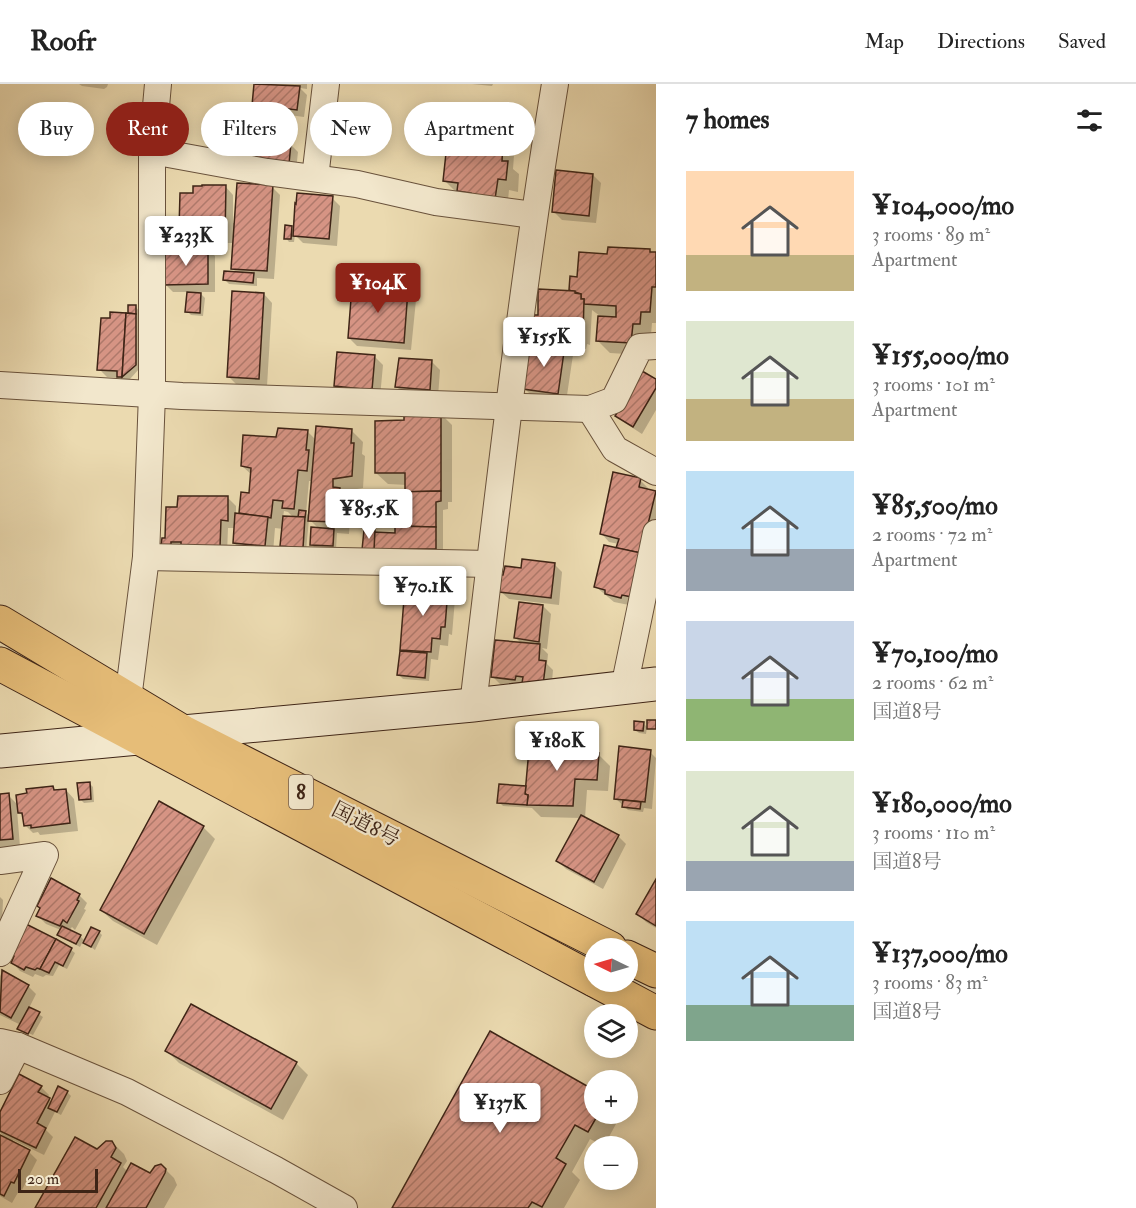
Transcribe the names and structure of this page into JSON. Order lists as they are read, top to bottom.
{
  "streets": {
    "highway": ["8", "国道8号"]
  },
  "scale_bar": "20 m",
  "north": "left",
  "page": {
    "header": "Roofr",
    "nav": ["Map", "Directions", "Saved"],
    "heading": "7 homes",
    "chip": [
      "Buy",
      "Rent",
      "Filters",
      "New",
      "Apartment"
    ],
    "list": [
      {
        "name": "¥104,000/mo",
        "note": "3 rooms · 89 m² · Apartment"
      },
      {
        "name": "¥155,000/mo",
        "note": "3 rooms · 101 m² · Apartment"
      },
      {
        "name": "¥85,500/mo",
        "note": "2 rooms · 72 m² · Apartment"
      },
      {
        "name": "¥70,100/mo",
        "note": "2 rooms · 62 m² · 国道8号"
      },
      {
        "name": "¥180,000/mo",
        "note": "3 rooms · 110 m² · 国道8号"
      },
      {
        "name": "¥137,000/mo",
        "note": "3 rooms · 83 m² · 国道8号"
      }
    ],
    "price": [
      "¥233K",
      "¥104K",
      "¥155K",
      "¥85.5K",
      "¥70.1K",
      "¥180K",
      "¥137K"
    ],
    "map_buttons": ["+", "−"],
    "scale": "20 m"
  }
}
